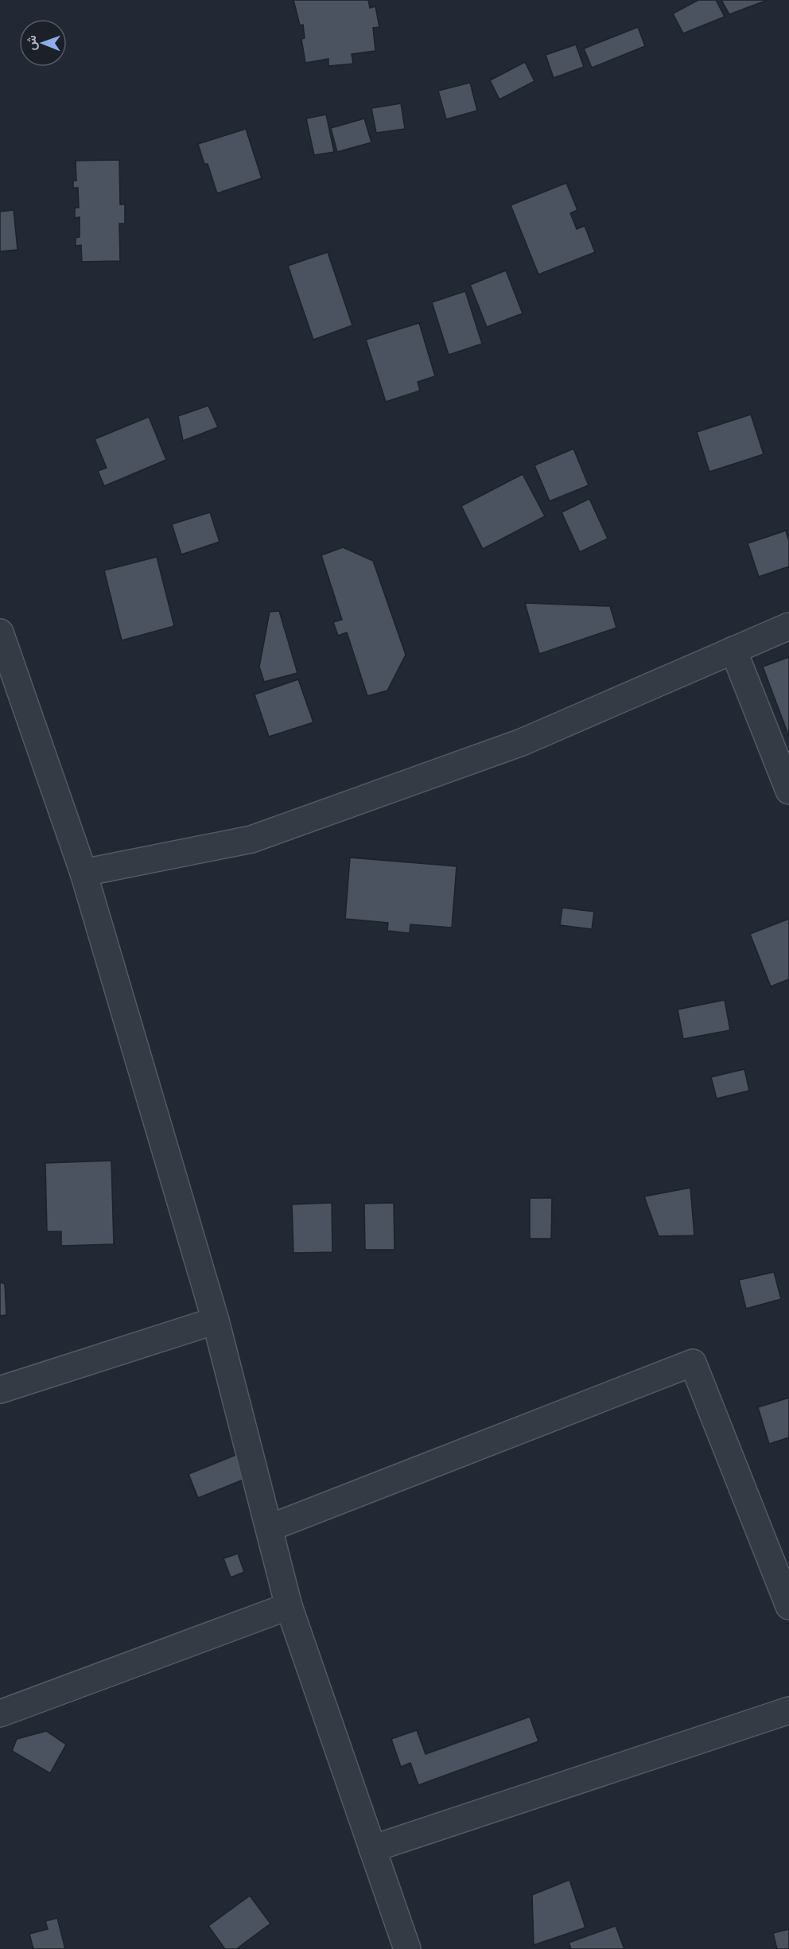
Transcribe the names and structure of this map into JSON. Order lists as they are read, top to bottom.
{
  "north": "left"
}
